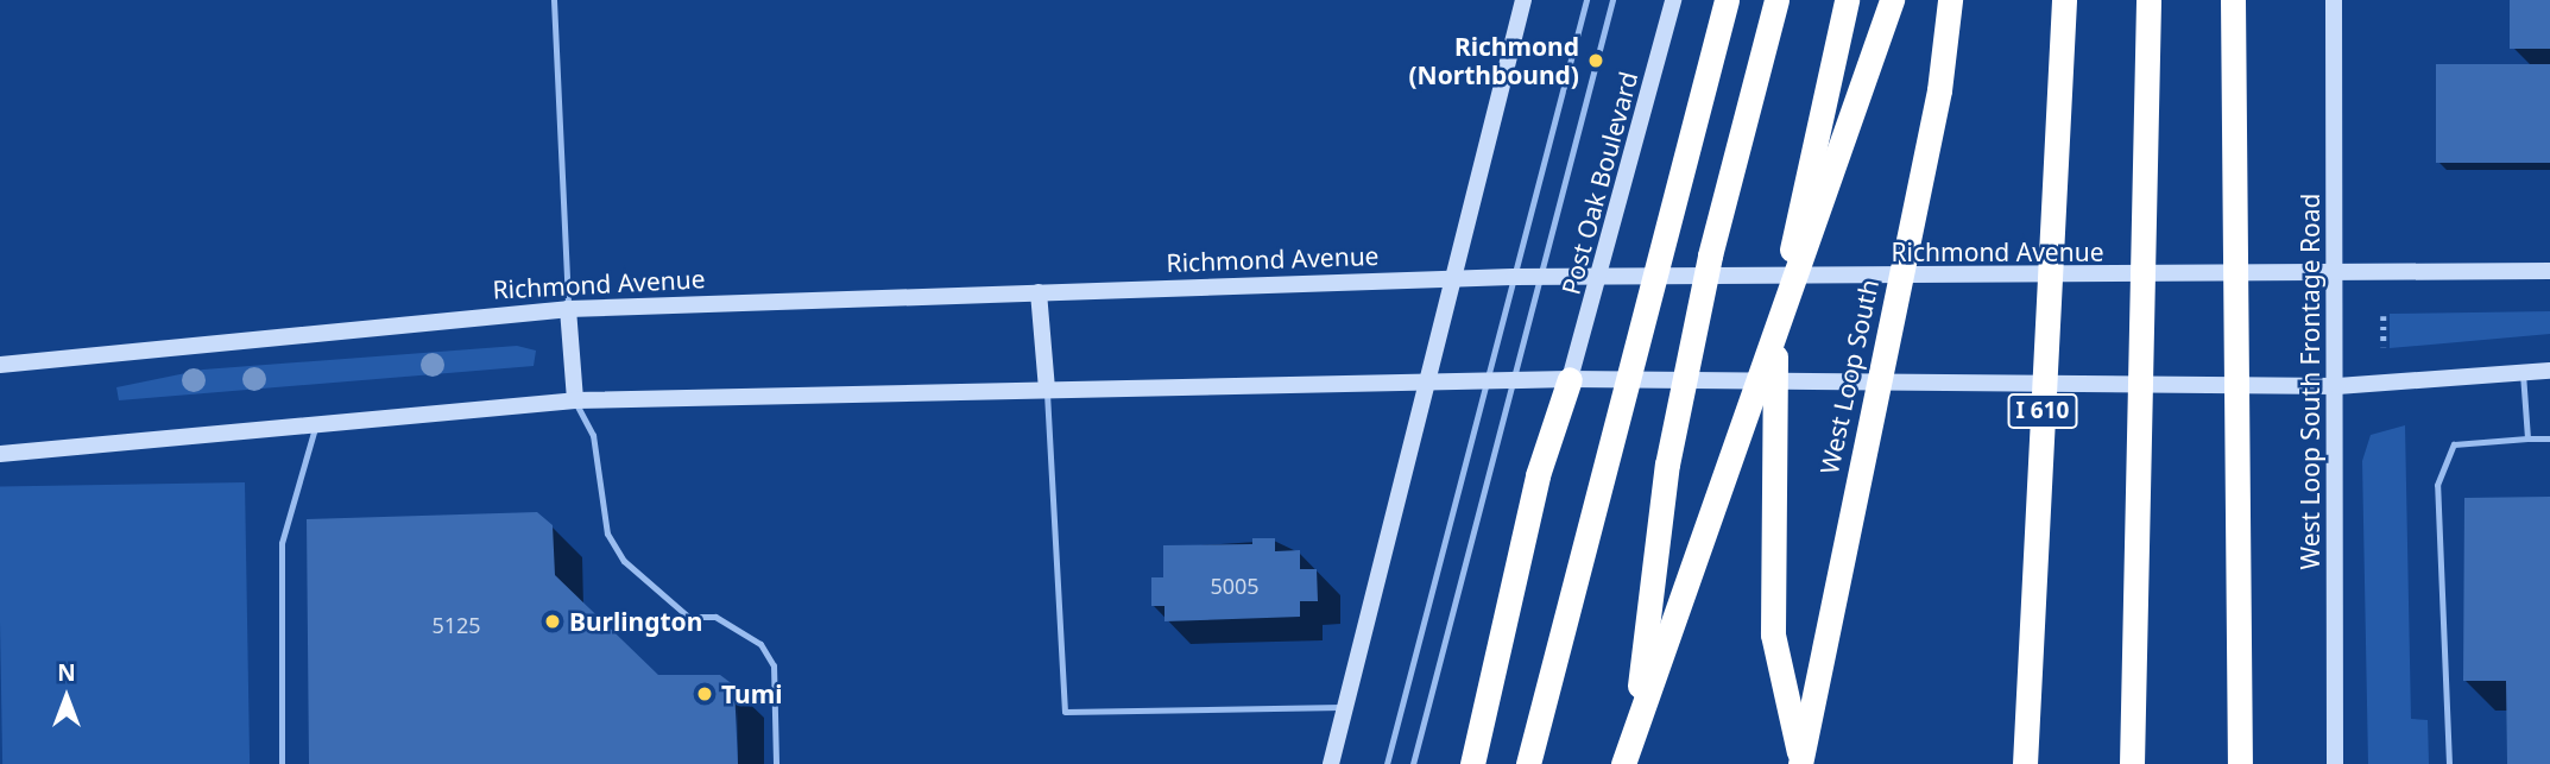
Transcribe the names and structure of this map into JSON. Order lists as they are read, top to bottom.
{
  "streets": {
    "highway": ["West Loop South", "I 610"],
    "main road": ["Post Oak Boulevard", "Richmond Avenue", "West Loop South Frontage Road"]
  },
  "crossings": [
    ["Post Oak Boulevard", "Richmond Avenue"],
    ["Richmond Avenue", "West Loop South Frontage Road"]
  ],
  "places": ["Richmond (Northbound)", "Burlington", "Tumi"],
  "house_numbers": ["5005", "5125"],
  "north": "top"
}
